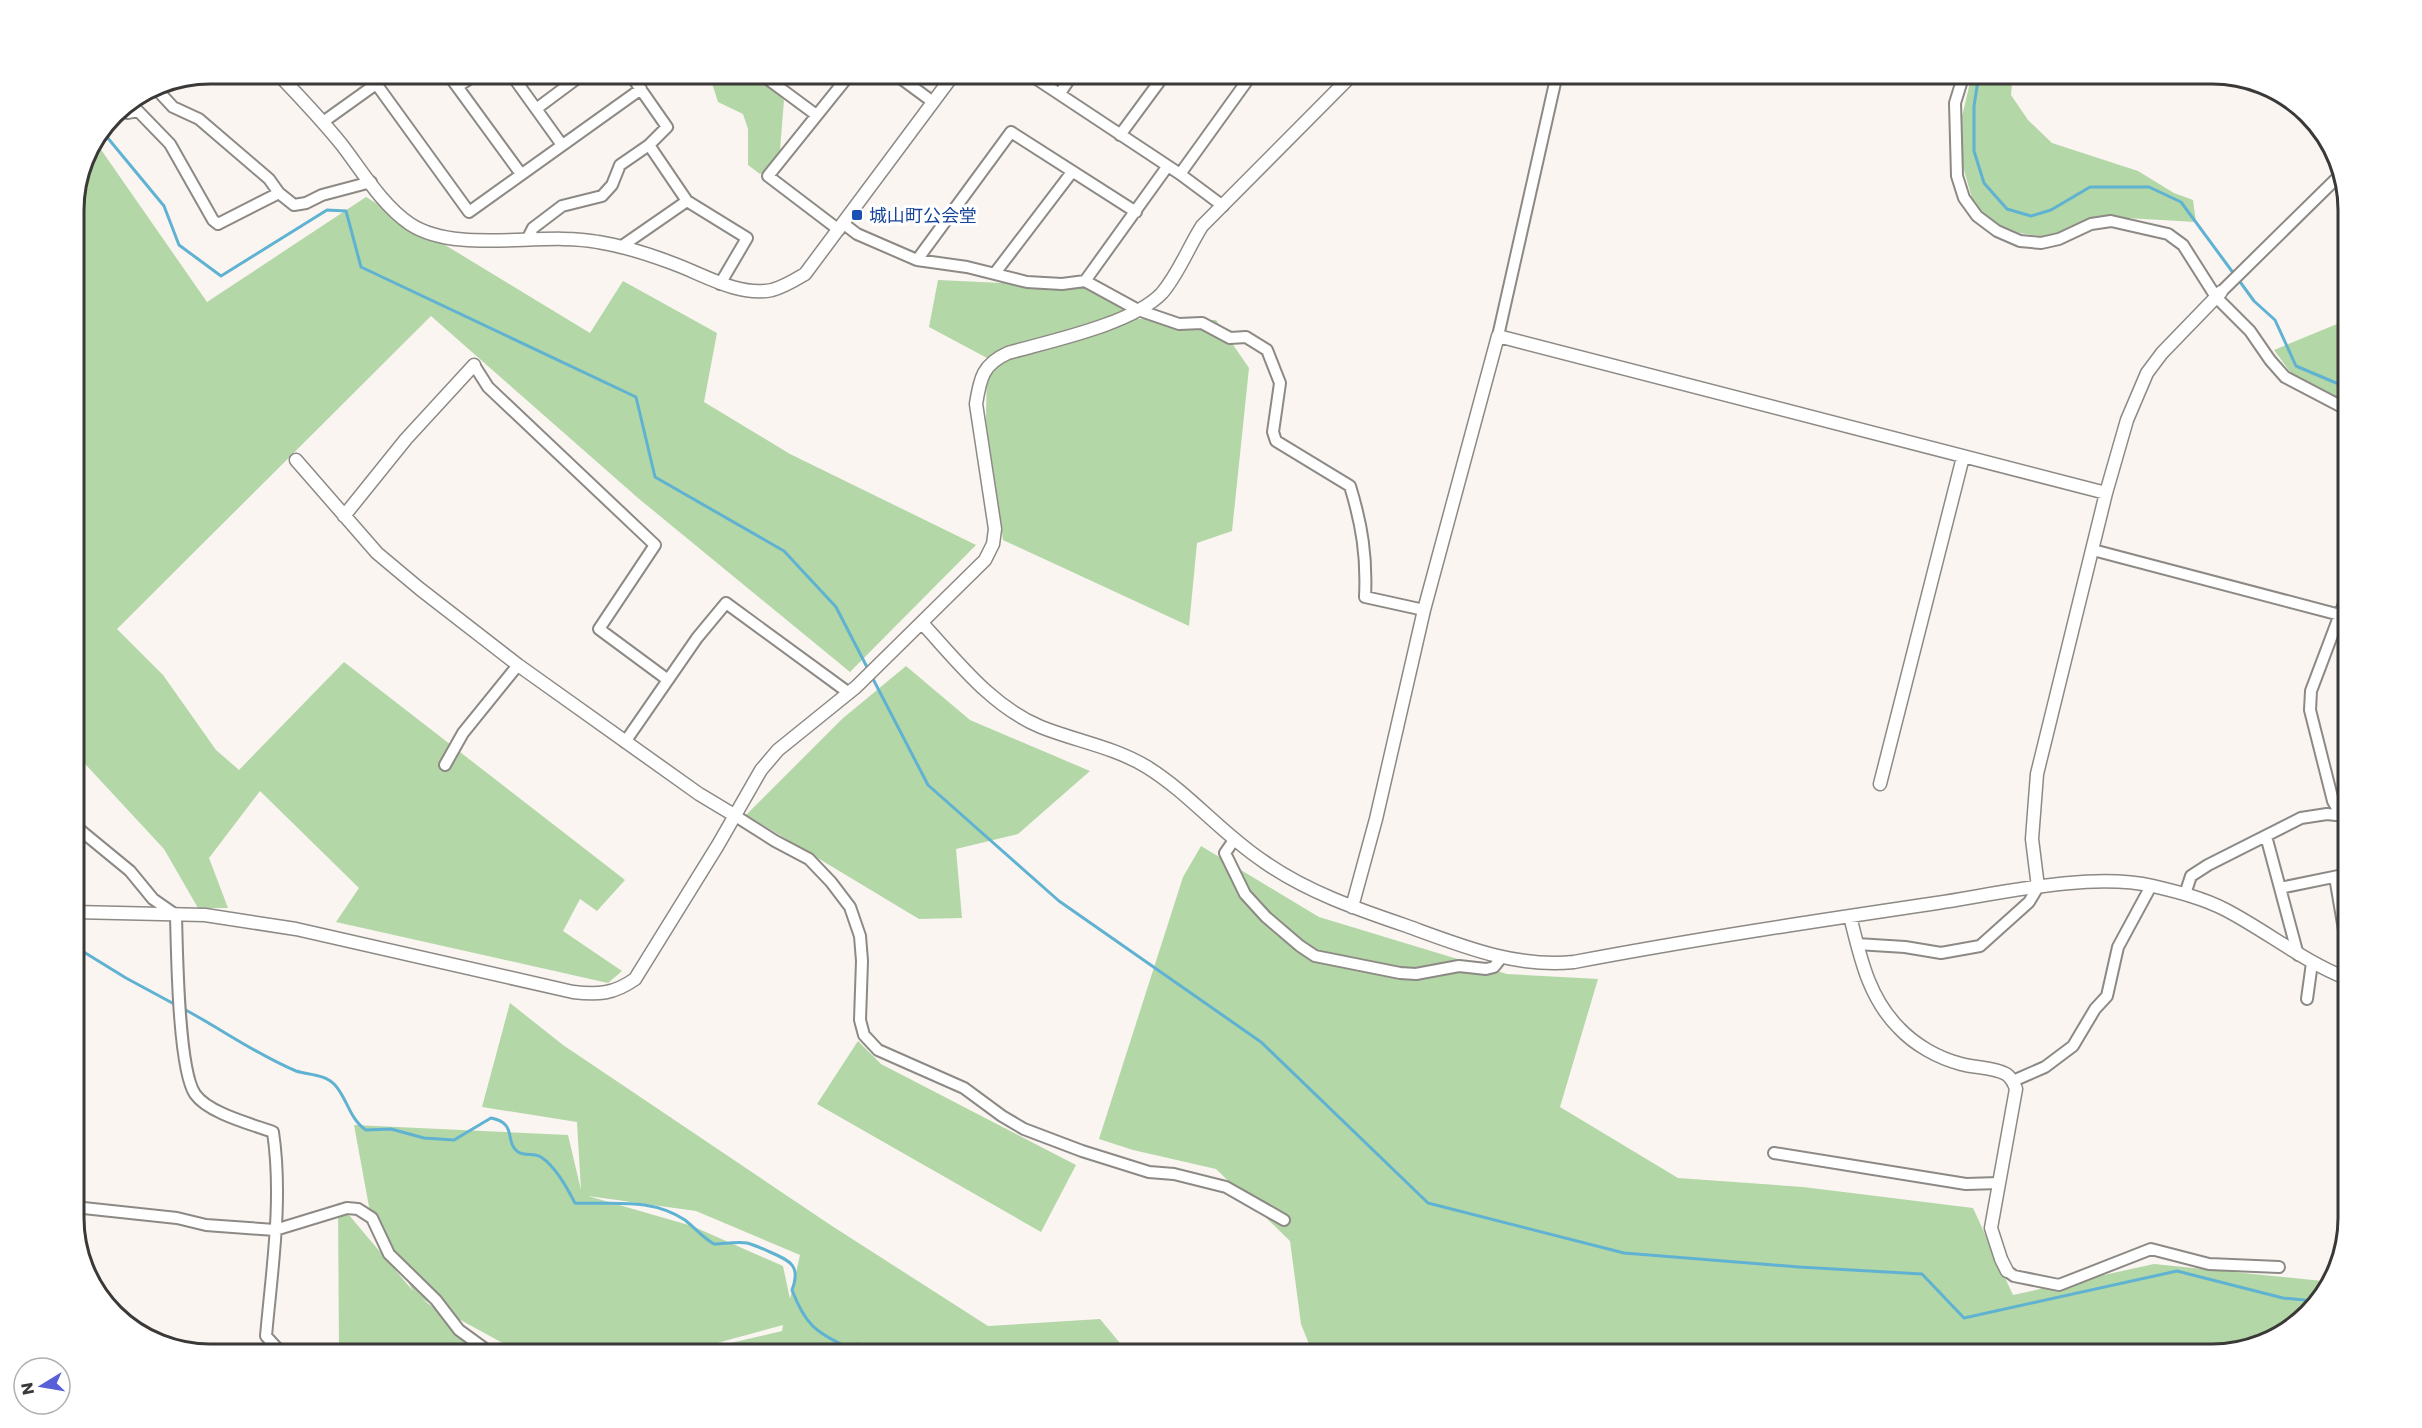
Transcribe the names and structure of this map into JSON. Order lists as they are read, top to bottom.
{
  "places": {
    "transit": ["城山町公会堂"]
  },
  "north": "left"
}
